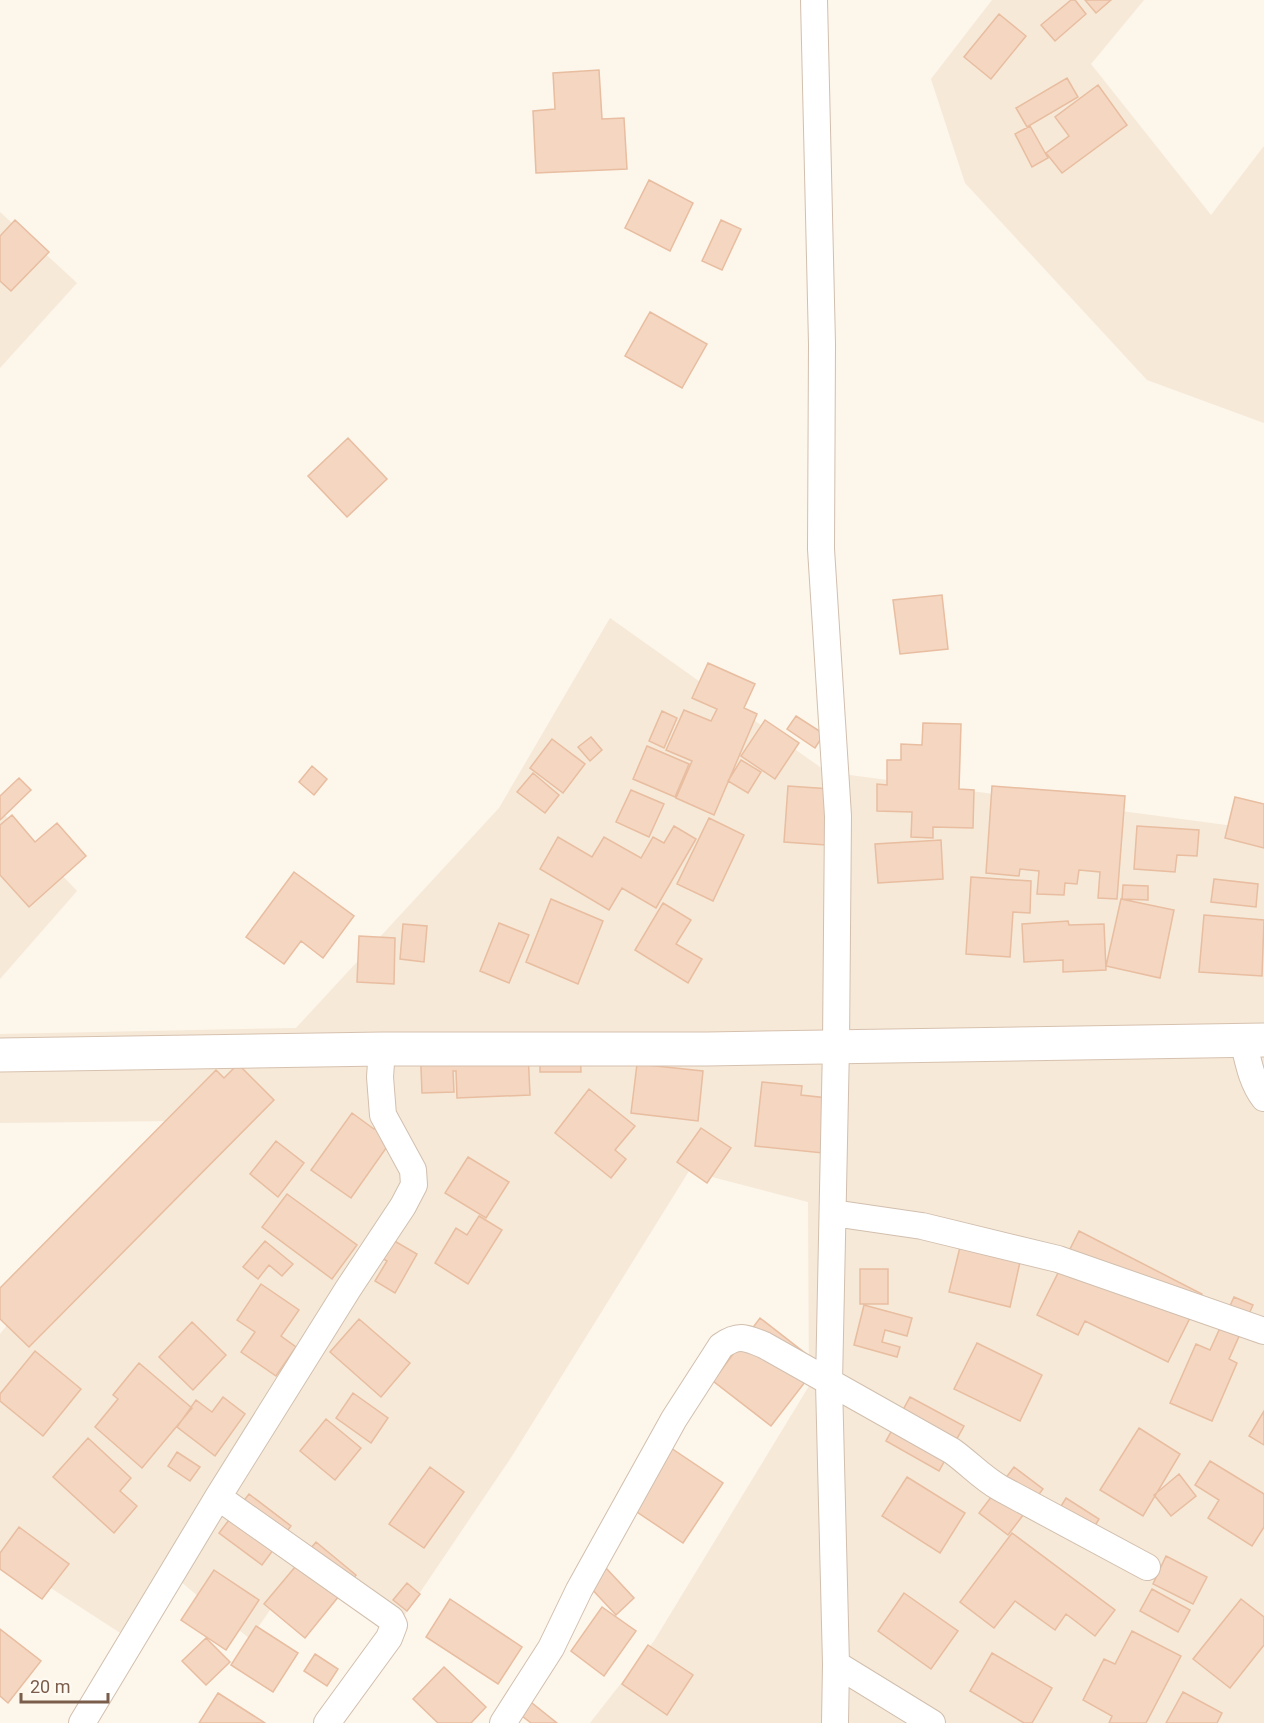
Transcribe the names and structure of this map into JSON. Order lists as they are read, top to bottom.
{
  "scale_bar": "20 m"
}
